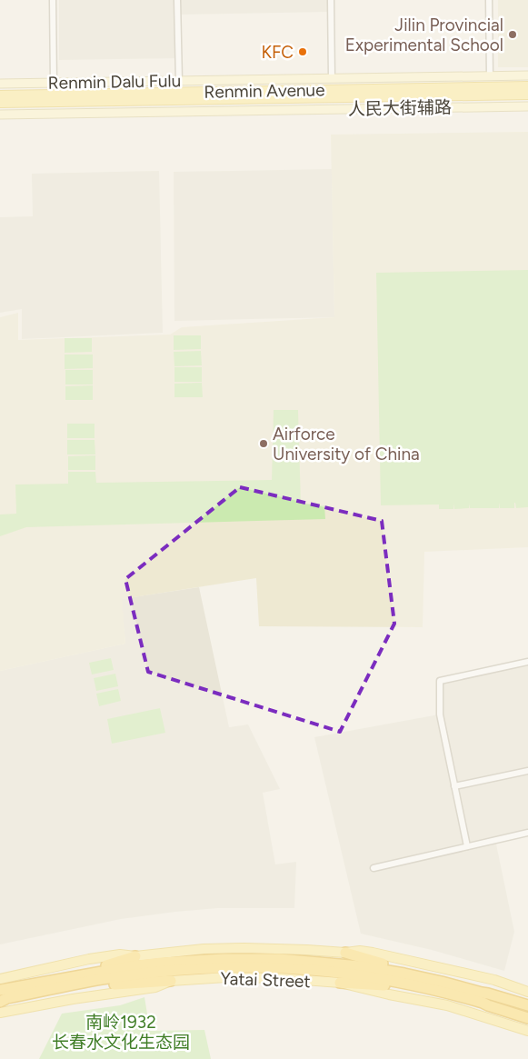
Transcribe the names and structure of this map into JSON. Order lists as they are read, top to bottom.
{
  "streets": {
    "main road": [
      "Renmin Dalu Fulu",
      "Renmin Avenue",
      "人民大街辅路",
      "Yatai Street"
    ]
  },
  "parks": ["南岭1932 长春水文化生态园"],
  "places": ["Jilin Provincial Experimental School", "KFC", "Airforce University of China"]
}
